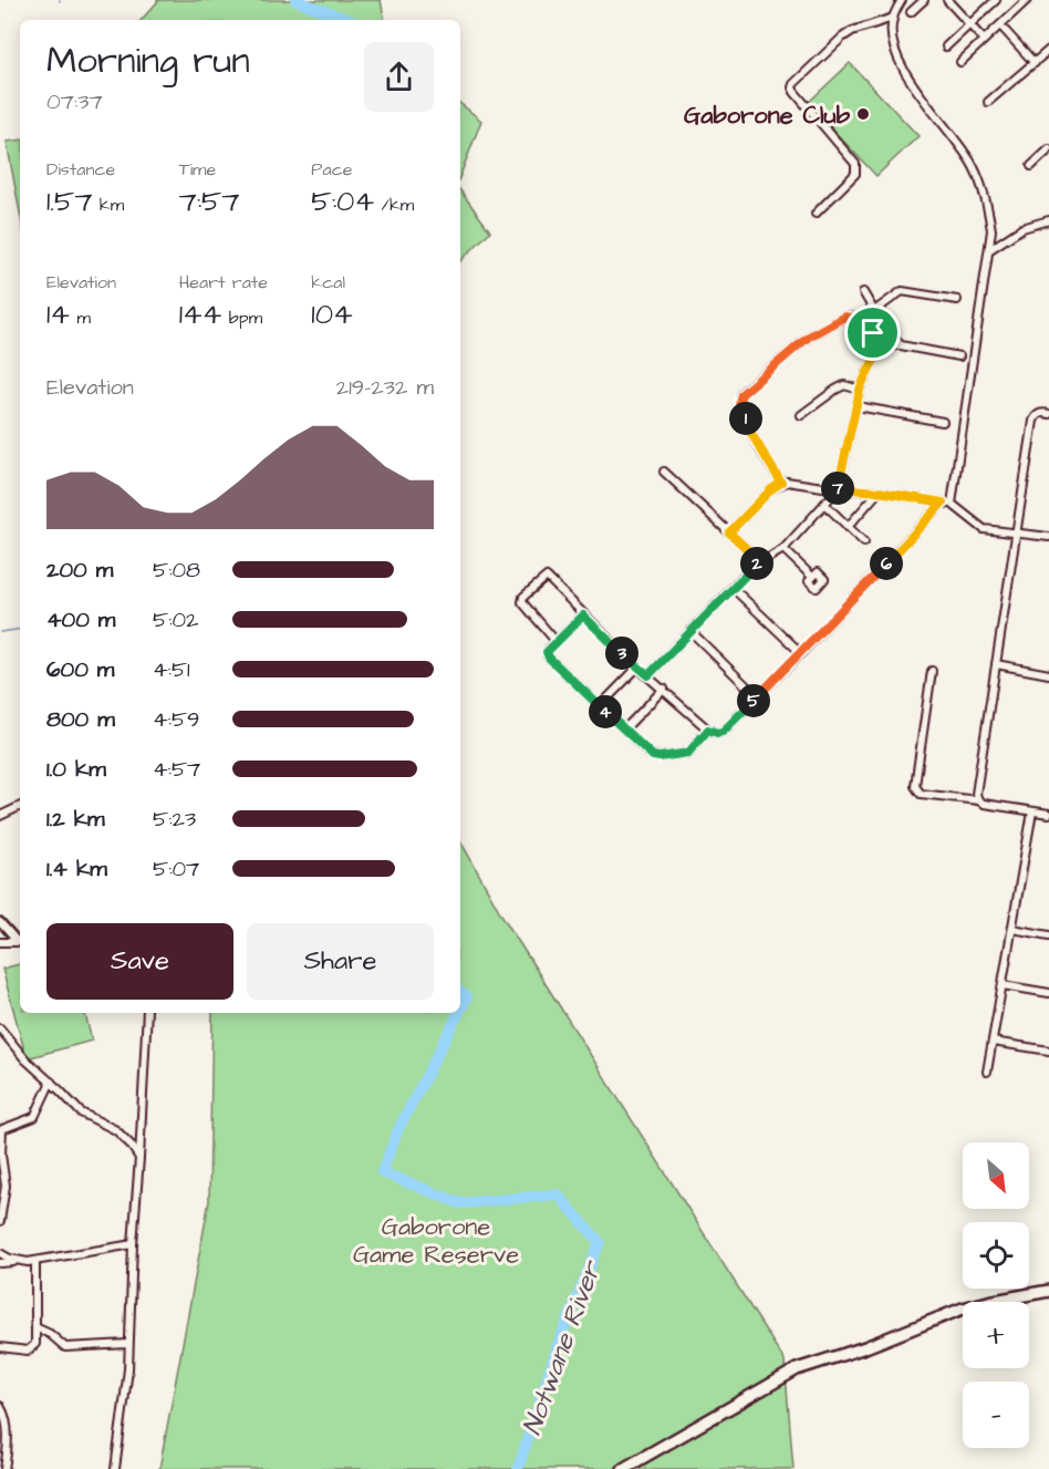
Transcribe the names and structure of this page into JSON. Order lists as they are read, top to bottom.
{
  "water": ["Notwane River"],
  "parks": ["Gaborone Game Reserve"],
  "places": ["Gaborone Club"],
  "north": "bottom right",
  "page": {
    "heading": ["Morning run", "07:37"],
    "stats": [
      ["Distance", "1.57 km"],
      ["Time", "7:57"],
      ["Pace", "5:04 /km"],
      ["Elevation", "14 m"],
      ["Heart rate", "144 bpm"],
      ["kcal", "104"]
    ],
    "chart": ["Elevation", "219–232 m"],
    "pins": [
      "1",
      "7",
      "2",
      "6",
      "3",
      "5",
      "4"
    ],
    "list": [
      {
        "name": "200 m",
        "note": "5:08"
      },
      {
        "name": "400 m",
        "note": "5:02"
      },
      {
        "name": "600 m",
        "note": "4:51"
      },
      {
        "name": "800 m",
        "note": "4:59"
      },
      {
        "name": "1.0 km",
        "note": "4:57"
      },
      {
        "name": "1.2 km",
        "note": "5:23"
      },
      {
        "name": "1.4 km",
        "note": "5:07"
      }
    ],
    "buttons": ["Save", "Share"],
    "map_buttons": ["+", "−"]
  }
}
